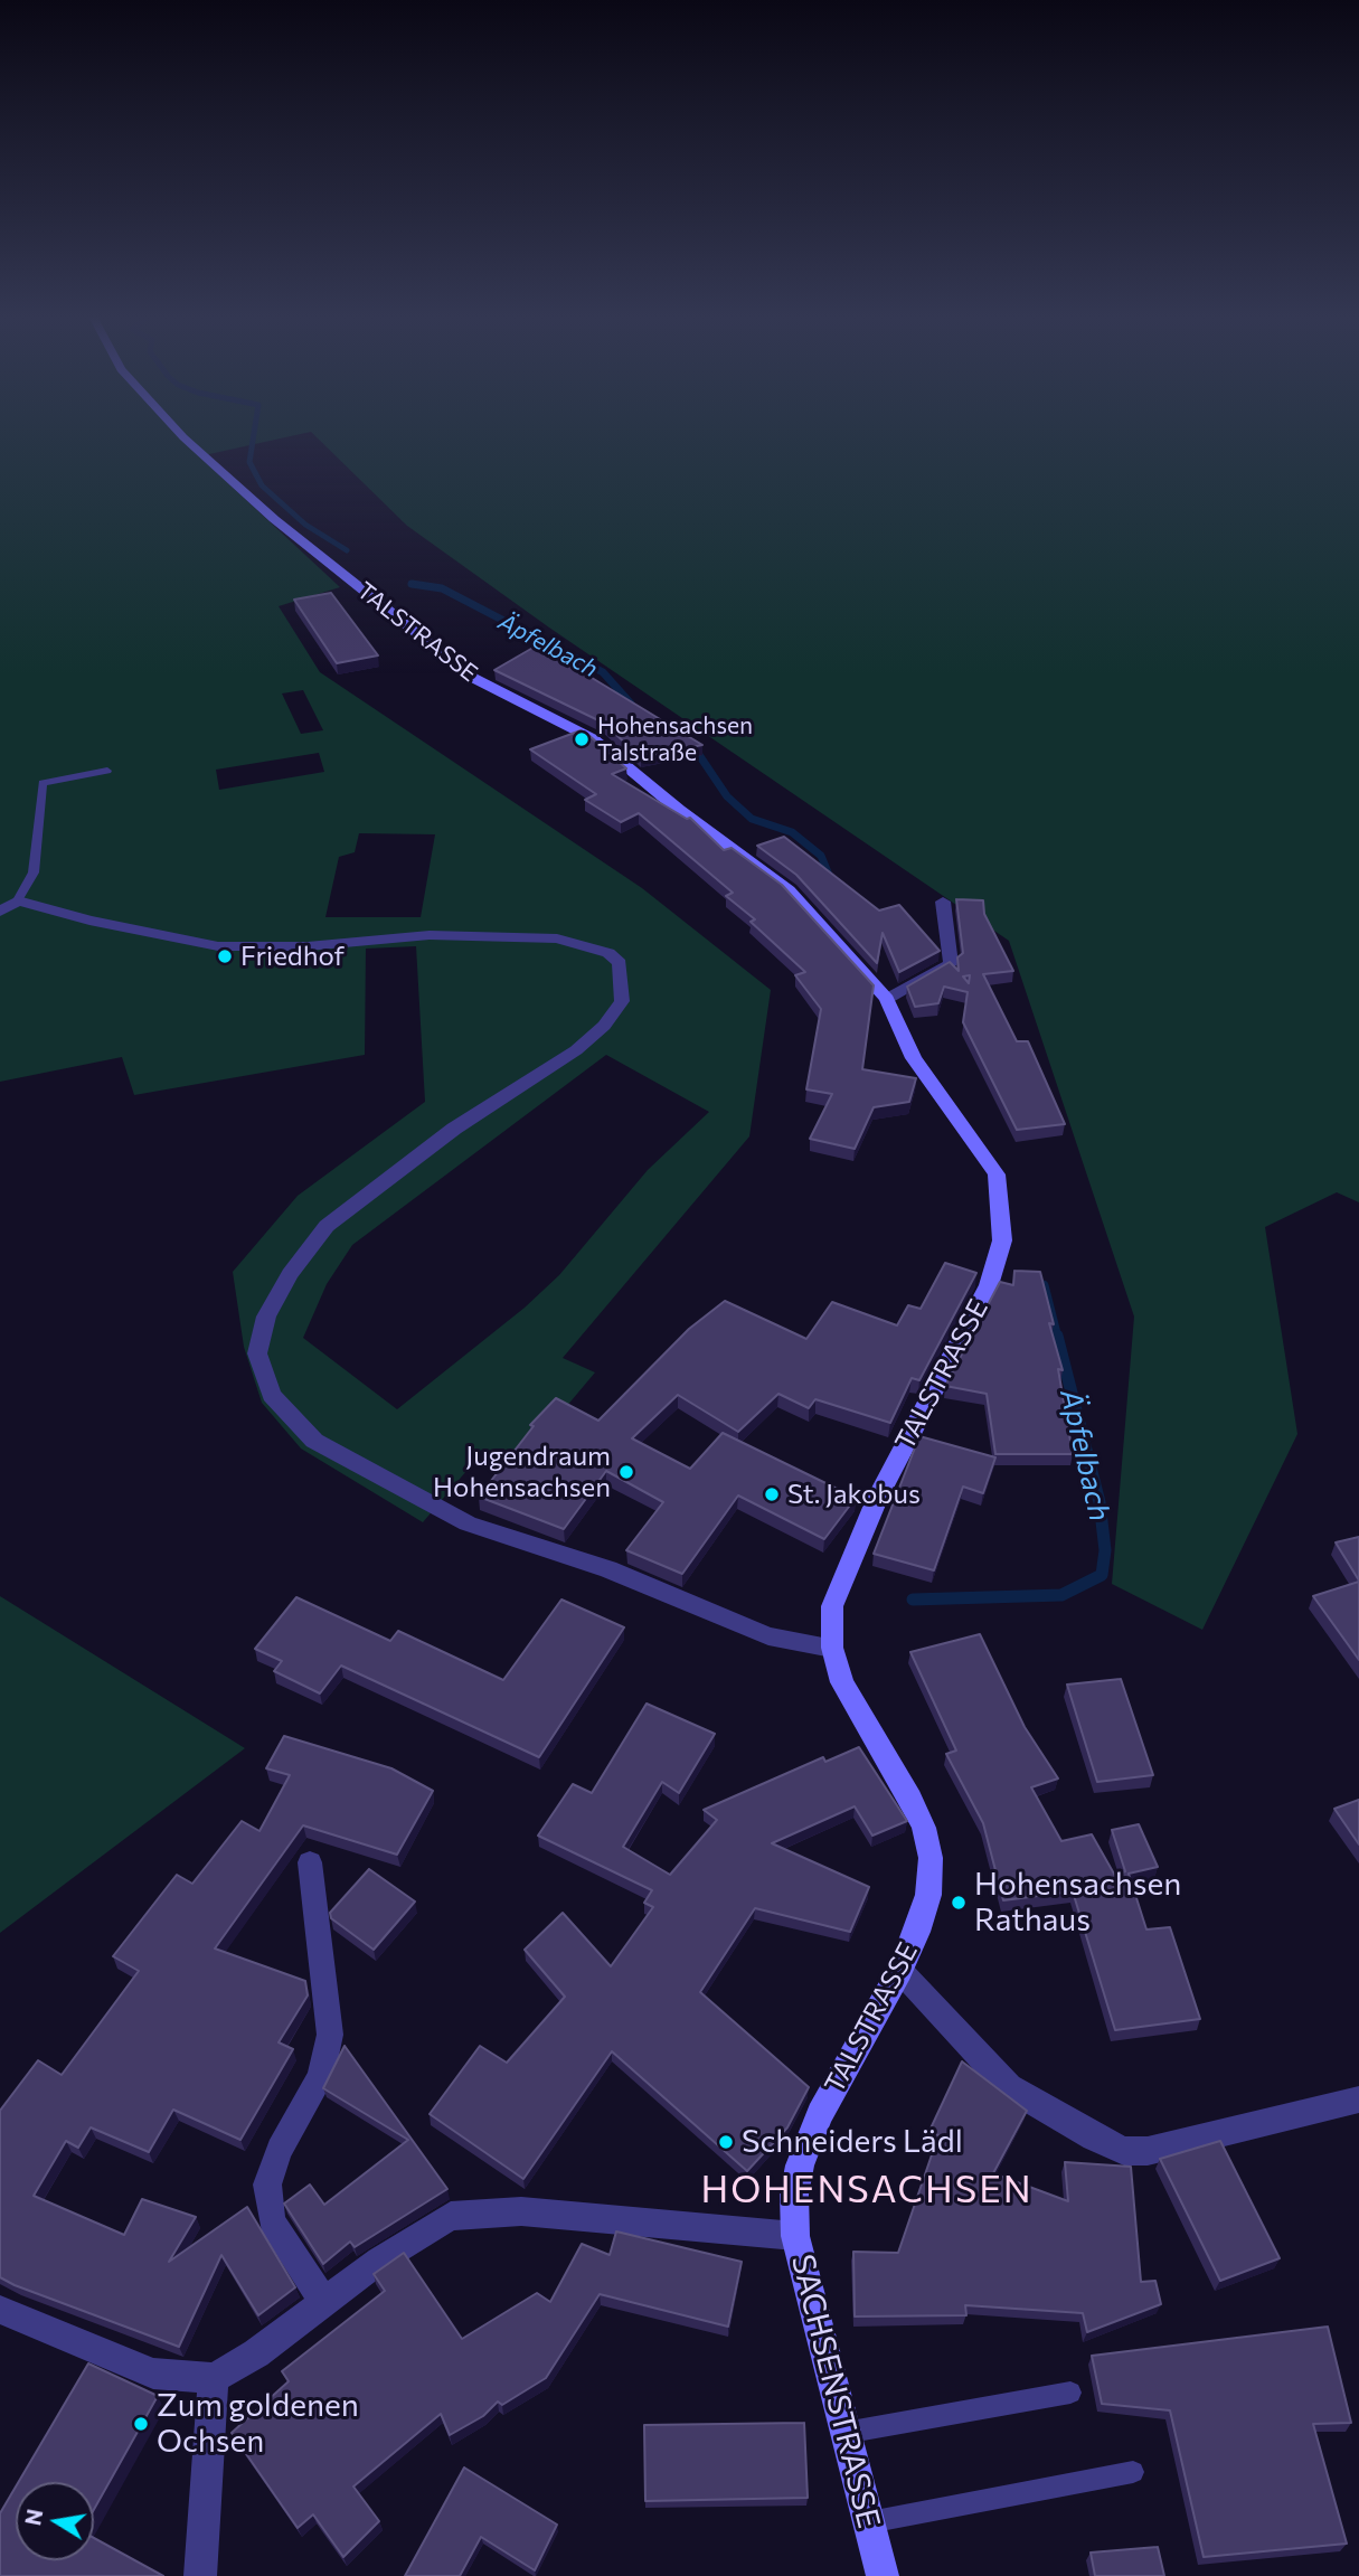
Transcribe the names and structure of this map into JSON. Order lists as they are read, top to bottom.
{
  "streets": {
    "street": ["TALSTRASSE", "SACHSENSTRASSE"]
  },
  "crossings": [
    ["TALSTRASSE", "SACHSENSTRASSE"]
  ],
  "districts": ["HOHENSACHSEN"],
  "water": ["Äpfelbach"],
  "places": [
    "Hohensachsen Talstraße",
    "Friedhof",
    "Jugendraum Hohensachsen",
    "St. Jakobus",
    "Hohensachsen Rathaus",
    "Schneiders Lädl",
    "Zum goldenen Ochsen"
  ],
  "north": "left"
}
